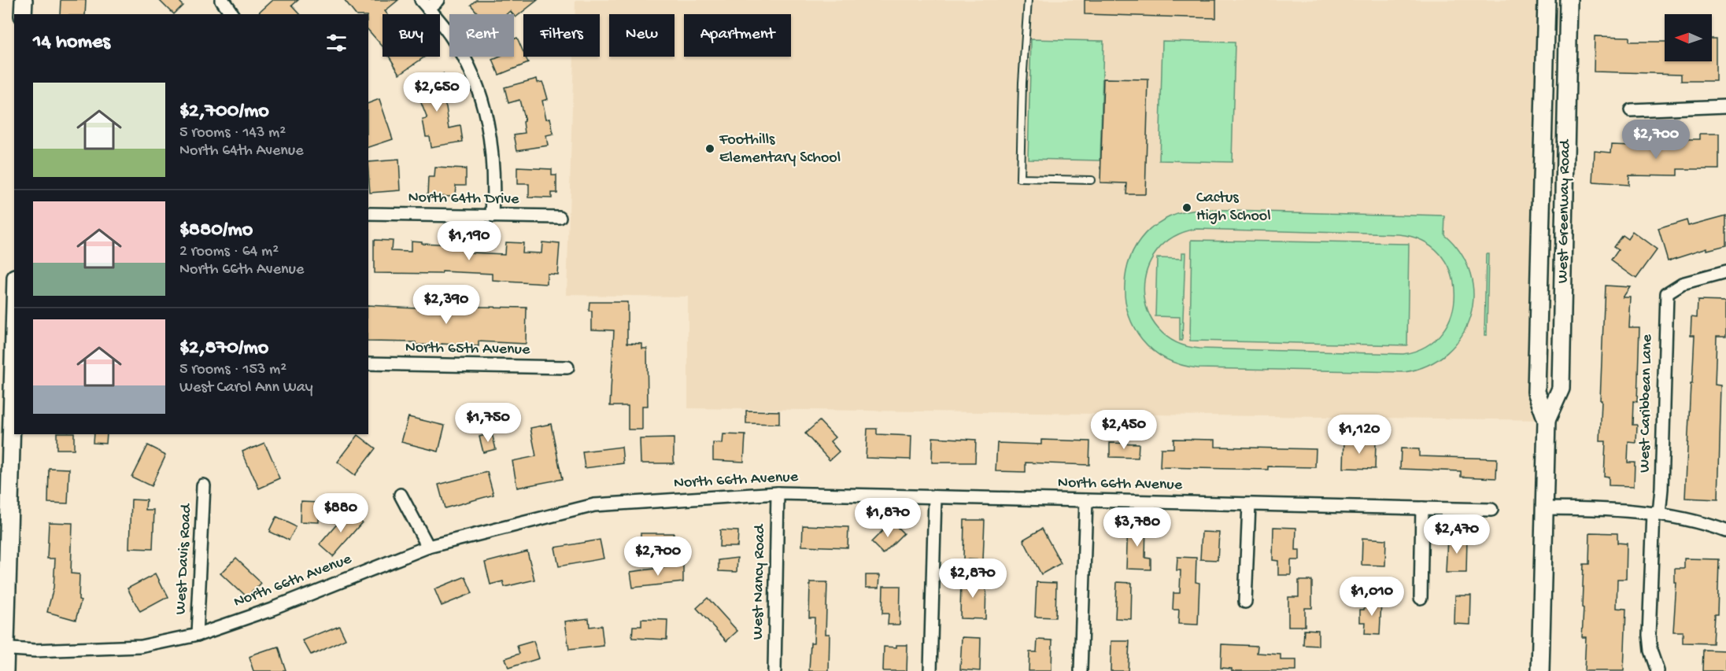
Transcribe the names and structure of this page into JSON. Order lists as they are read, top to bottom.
{
  "streets": {
    "main road": ["West Greenway Road"],
    "street": [
      "North 64th Drive",
      "North 65th Avenue",
      "West Caribbean Lane",
      "North 66th Avenue",
      "West Davis Road",
      "West Nancy Road"
    ]
  },
  "crossings": [
    ["North 66th Avenue", "West Davis Road"],
    ["North 66th Avenue", "West Nancy Road"]
  ],
  "places": ["Foothills Elementary School", "Cactus High School"],
  "north": "left",
  "page": {
    "chip": [
      "Buy",
      "Rent",
      "Filters",
      "New",
      "Apartment"
    ],
    "heading": "14 homes",
    "list": [
      {
        "name": "$2,700/mo",
        "note": "5 rooms · 143 m² · North 64th Avenue"
      },
      {
        "name": "$880/mo",
        "note": "2 rooms · 64 m² · North 66th Avenue"
      },
      {
        "name": "$2,870/mo",
        "note": "5 rooms · 153 m² · West Carol Ann Way"
      }
    ],
    "price": [
      "$2,650",
      "$2,700",
      "$1,190",
      "$2,390",
      "$1,750",
      "$2,450",
      "$1,120",
      "$880",
      "$1,870",
      "$3,780",
      "$2,470",
      "$2,700",
      "$2,870",
      "$1,010"
    ]
  }
}
